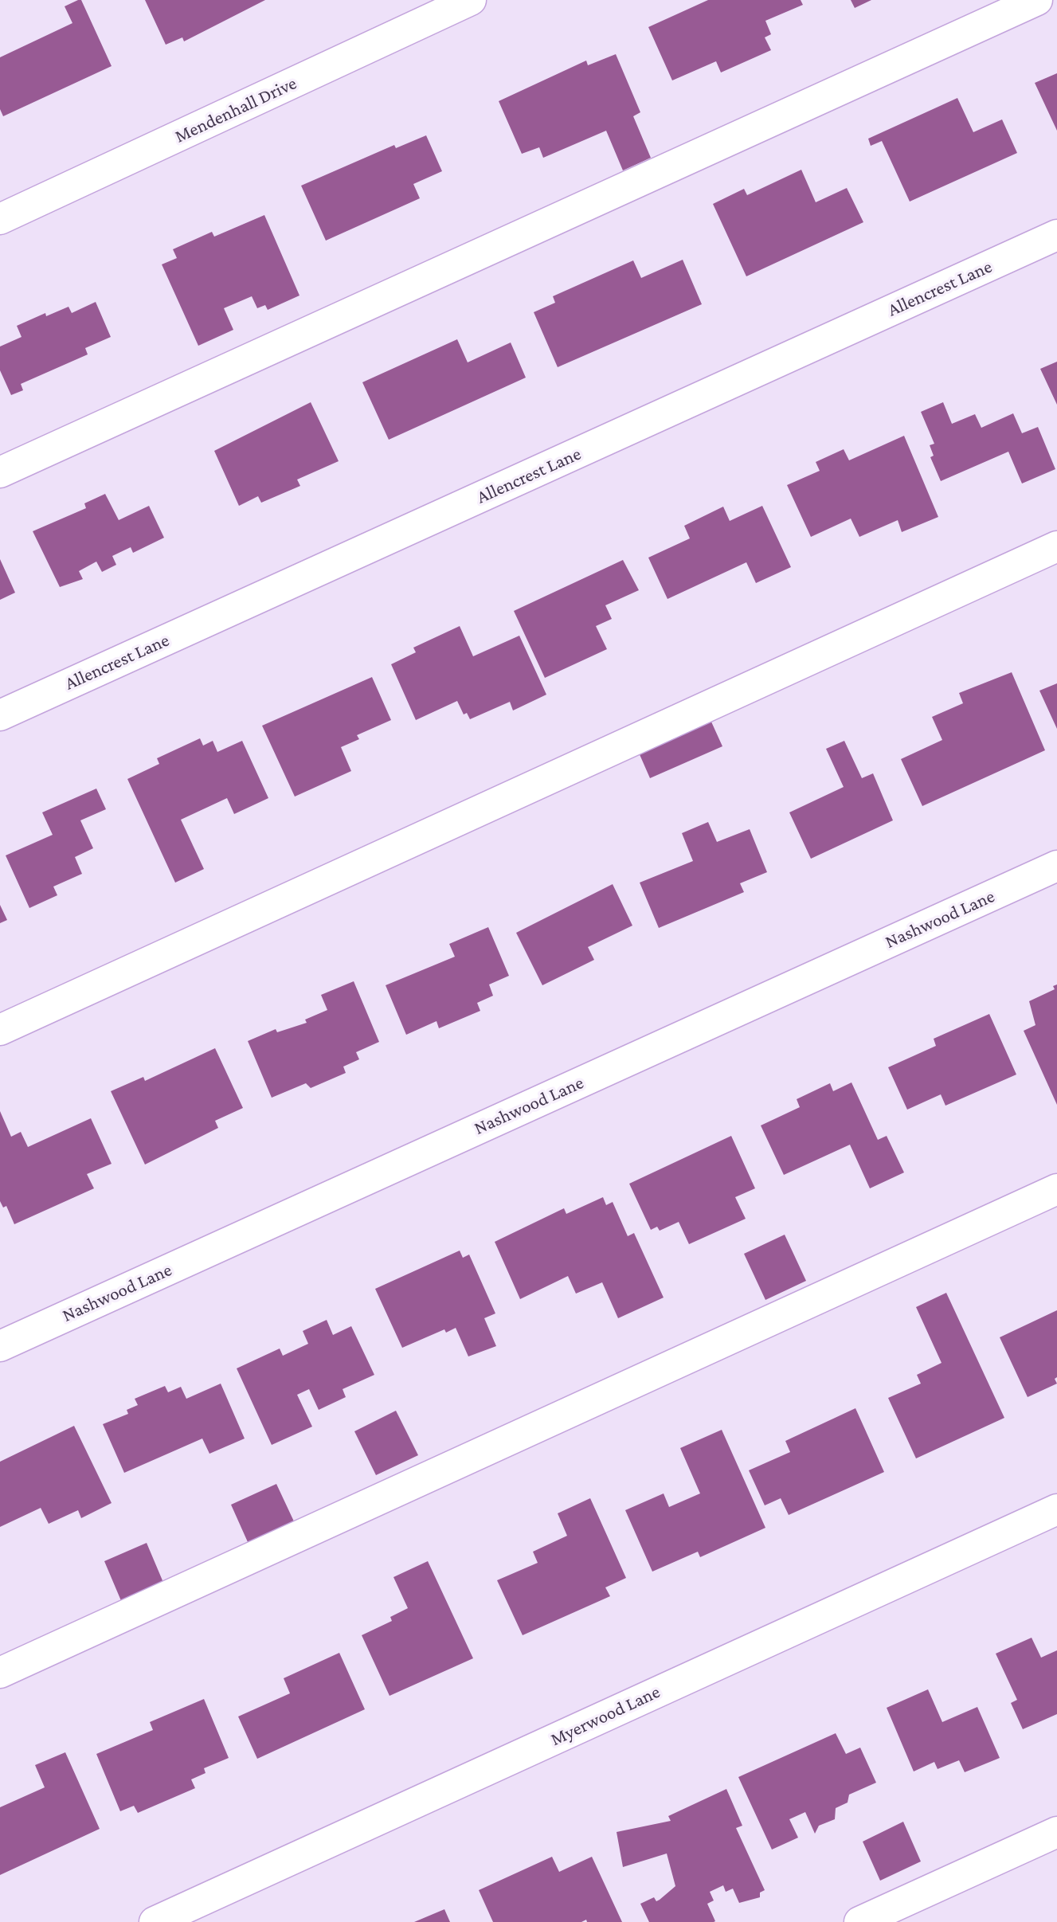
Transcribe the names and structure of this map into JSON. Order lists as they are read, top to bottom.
{
  "streets": {
    "street": [
      "Mendenhall Drive",
      "Allencrest Lane",
      "Nashwood Lane",
      "Myerwood Lane"
    ]
  }
}
